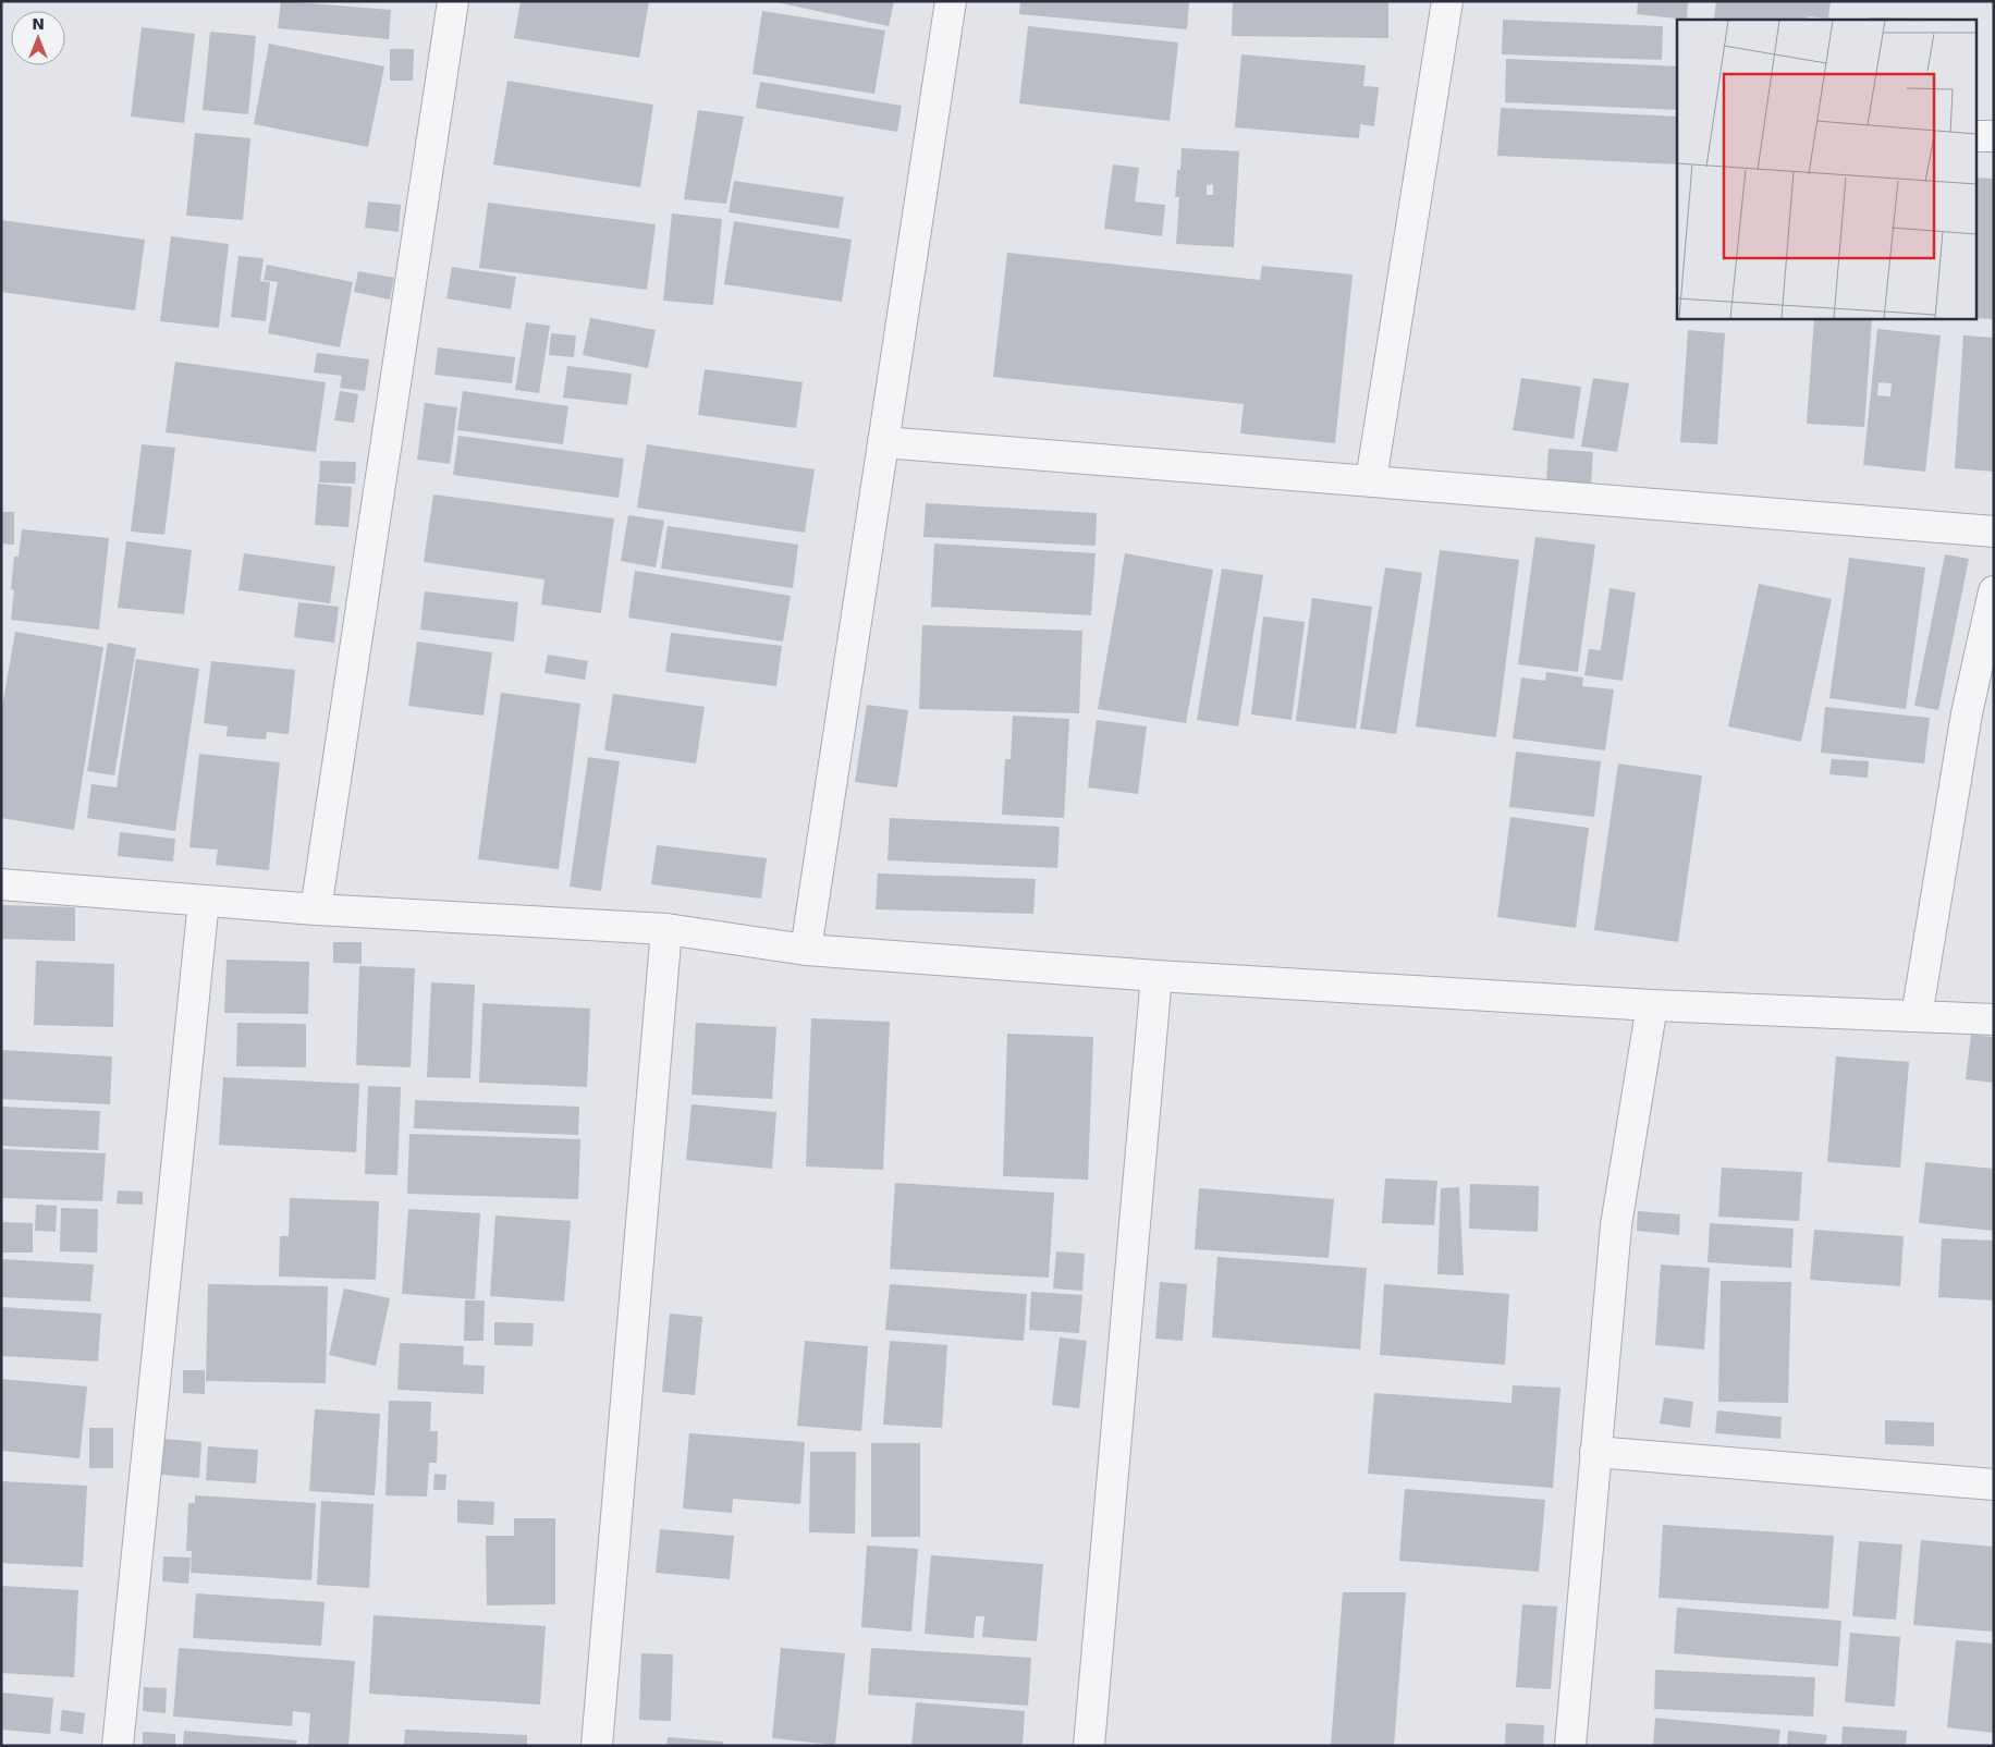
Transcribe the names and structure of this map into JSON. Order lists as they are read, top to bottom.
{
  "north": "top"
}
